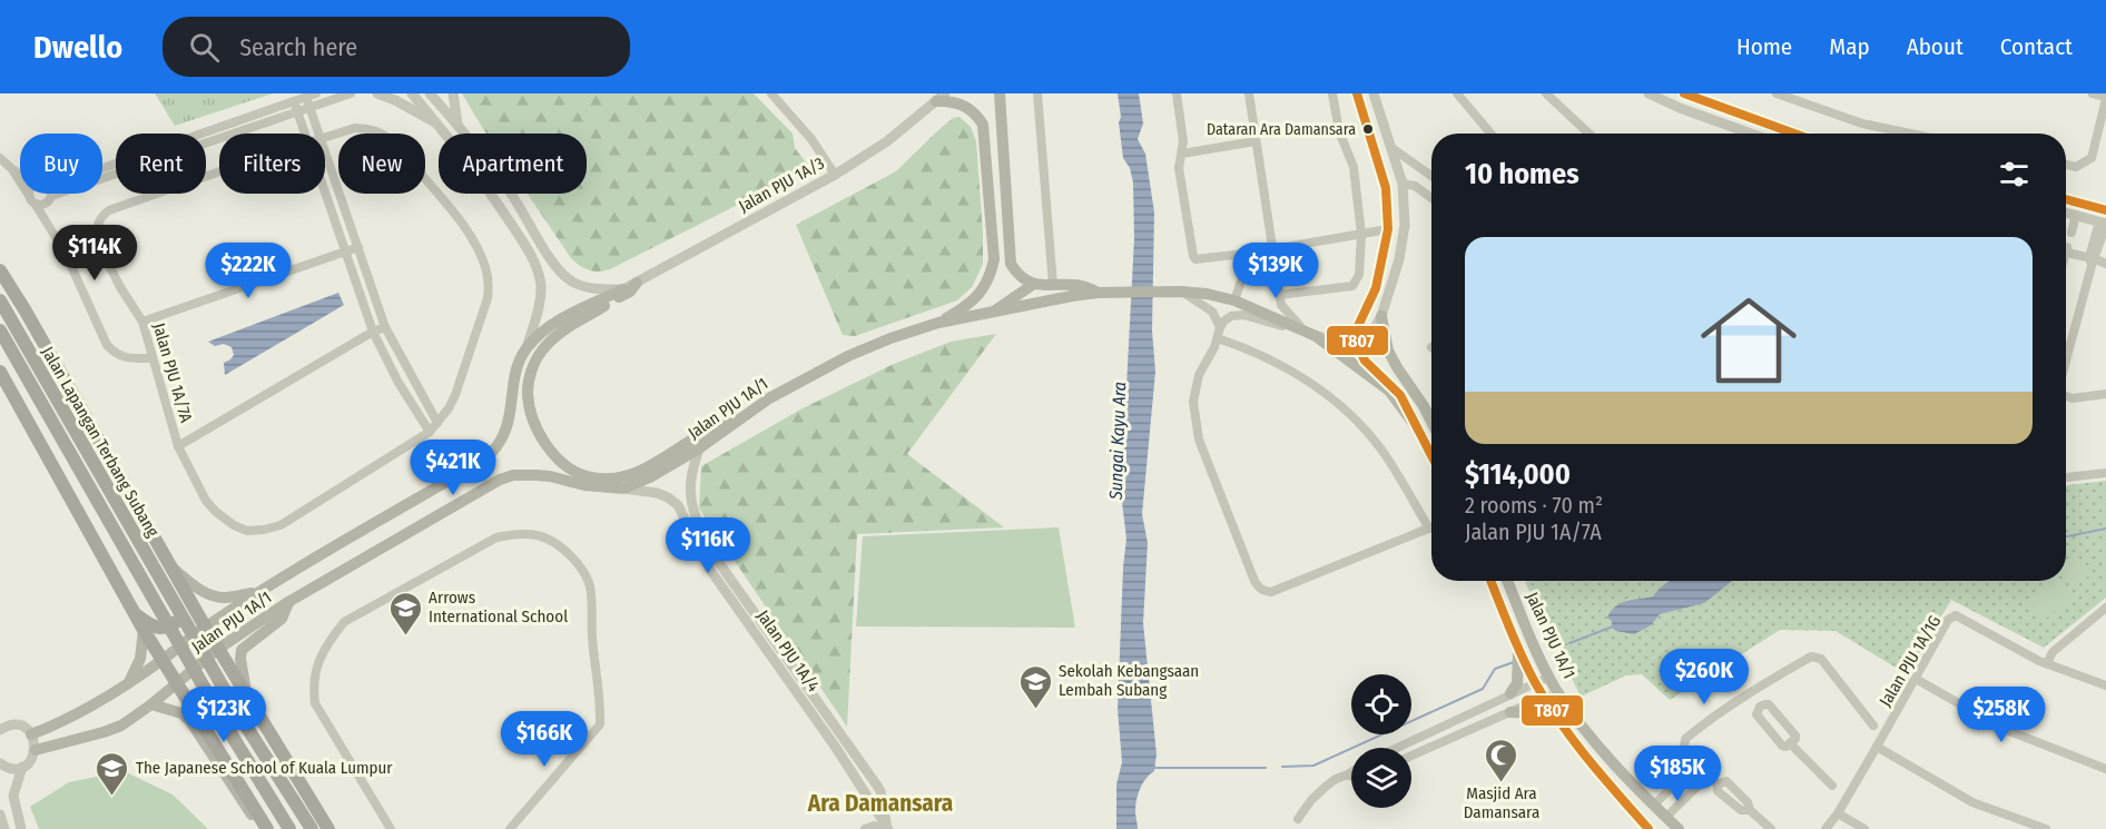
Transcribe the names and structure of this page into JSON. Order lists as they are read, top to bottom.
{
  "streets": {
    "main road": ["Jalan PJU 1A/1", "Jalan Lapangan Terbang Subang"],
    "street": [
      "Jalan PJU 1A/3",
      "Jalan PJU 1A/7A",
      "Jalan PJU 1A/4",
      "Jalan PJU 1A/1G"
    ]
  },
  "crossings": [
    ["Jalan PJU 1A/3", "Jalan PJU 1A/1"],
    ["Jalan PJU 1A/1", "Jalan PJU 1A/4"]
  ],
  "districts": ["Ara Damansara"],
  "water": ["Sungai Kayu Ara"],
  "places": {
    "other": ["Dataran Ara Damansara"],
    "school or university": ["Arrows International School", "Sekolah Kebangsaan Lembah Subang", "The Japanese School of Kuala Lumpur"],
    "mosque": ["Masjid Ara Damansara"]
  },
  "lines": ["transit line T807"],
  "page": {
    "header": "Dwello",
    "search": "Search here",
    "nav": [
      "Home",
      "Map",
      "About",
      "Contact"
    ],
    "chip": [
      "Buy",
      "Rent",
      "Filters",
      "New",
      "Apartment"
    ],
    "heading": "10 homes",
    "list": [
      {
        "name": "$114,000",
        "note": "2 rooms · 70 m² · Jalan PJU 1A/7A"
      }
    ],
    "price": [
      "$114K",
      "$222K",
      "$139K",
      "$421K",
      "$116K",
      "$260K",
      "$123K",
      "$258K",
      "$166K",
      "$185K"
    ]
  }
}
